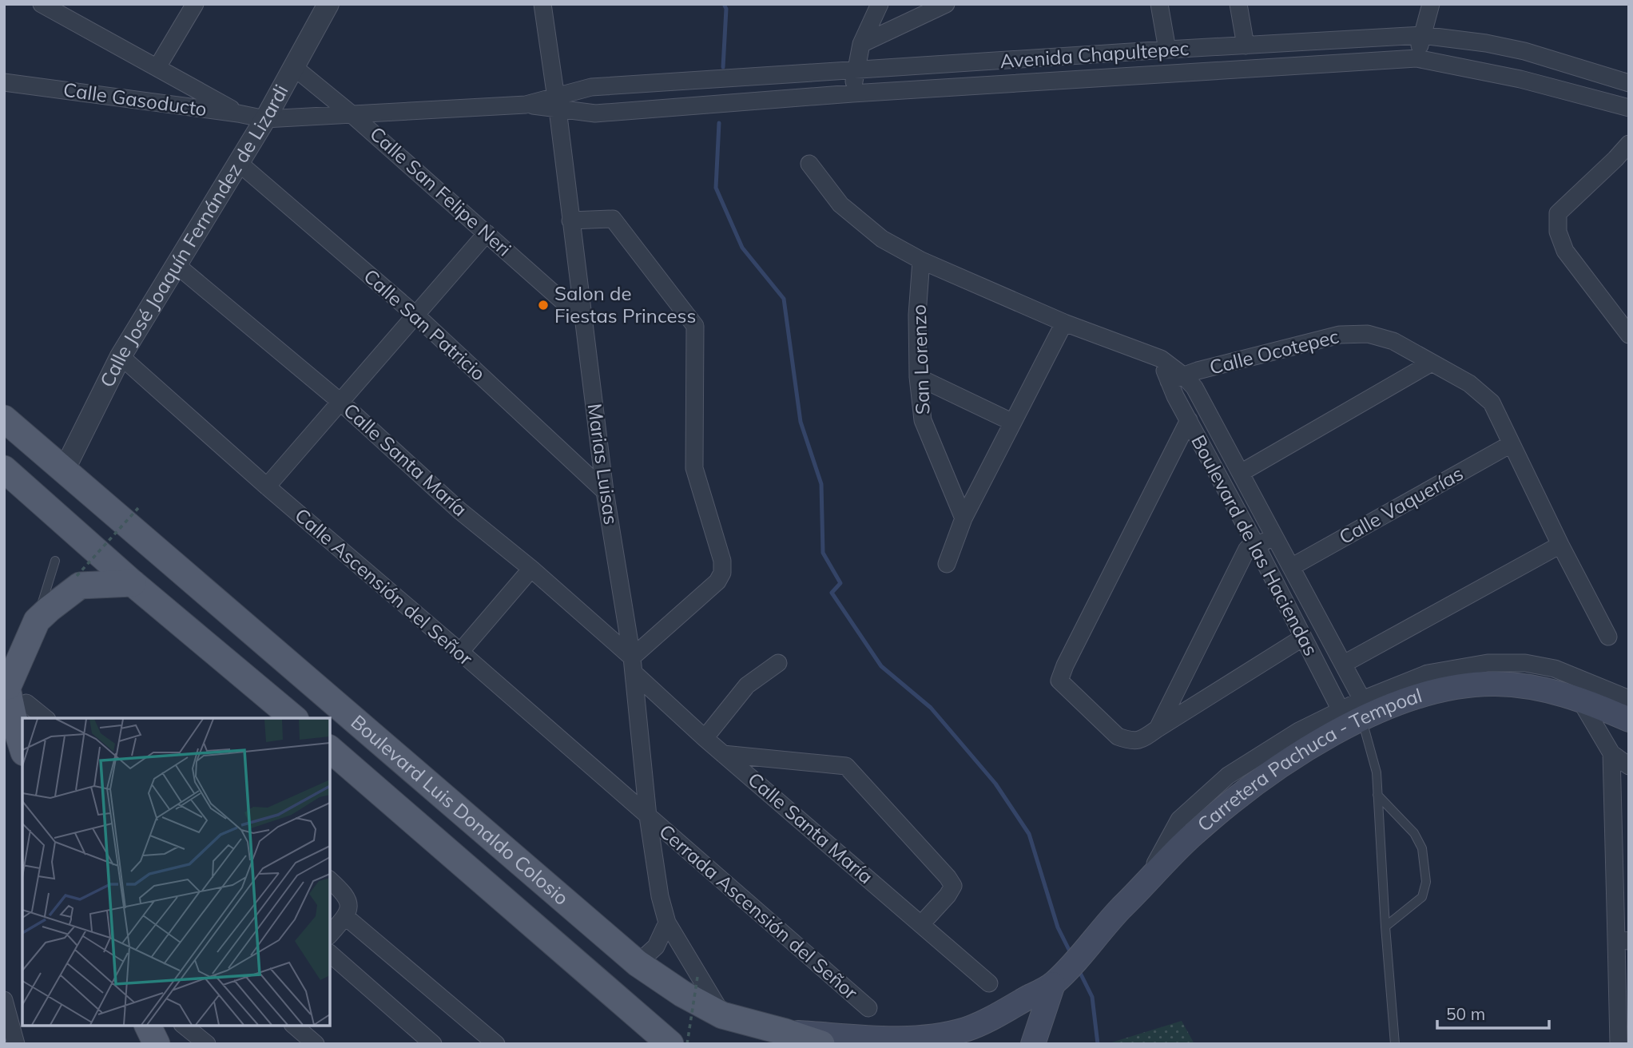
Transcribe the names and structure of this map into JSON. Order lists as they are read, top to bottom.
{
  "streets": {
    "main road": ["Carretera Pachuca - Tempoal", "Boulevard Luis Donaldo Colosio"],
    "street": [
      "Avenida Chapultepec",
      "Calle Gasoducto",
      "Calle San Felipe Neri",
      "Calle José Joaquín Fernández de Lizardi",
      "Calle San Patricio",
      "Calle Ocotepec",
      "San Lorenzo",
      "Calle Santa María",
      "Marias Luisas",
      "Calle Vaquerías",
      "Boulevard de las Haciendas",
      "Calle Ascensión del Señor",
      "Cerrada Ascensión del Señor"
    ]
  },
  "crossings": [
    ["Avenida Chapultepec", "Calle Gasoducto"],
    ["Avenida Chapultepec", "Marias Luisas"],
    ["Calle Gasoducto", "Calle San Felipe Neri"],
    ["Calle Gasoducto", "Calle José Joaquín Fernández de Lizardi"],
    ["Calle Gasoducto", "Marias Luisas"],
    ["Calle San Felipe Neri", "Calle José Joaquín Fernández de Lizardi"],
    ["Calle San Felipe Neri", "Marias Luisas"],
    ["Calle José Joaquín Fernández de Lizardi", "Calle San Patricio"],
    ["Calle José Joaquín Fernández de Lizardi", "Calle Santa María"],
    ["Calle José Joaquín Fernández de Lizardi", "Calle Ascensión del Señor"],
    ["Calle José Joaquín Fernández de Lizardi", "Boulevard Luis Donaldo Colosio"],
    ["Calle San Patricio", "Marias Luisas"],
    ["Calle Ocotepec", "Calle Vaquerías"],
    ["Calle Ocotepec", "Boulevard de las Haciendas"],
    ["Calle Santa María", "Marias Luisas"],
    ["Marias Luisas", "Calle Ascensión del Señor"],
    ["Marias Luisas", "Boulevard Luis Donaldo Colosio"],
    ["Marias Luisas", "Cerrada Ascensión del Señor"],
    ["Calle Vaquerías", "Boulevard de las Haciendas"],
    ["Boulevard de las Haciendas", "Carretera Pachuca - Tempoal"],
    ["Calle Ascensión del Señor", "Cerrada Ascensión del Señor"],
    ["Carretera Pachuca - Tempoal", "Boulevard Luis Donaldo Colosio"]
  ],
  "places": ["Salon de Fiestas Princess"],
  "scale_bar": "50 m"
}
